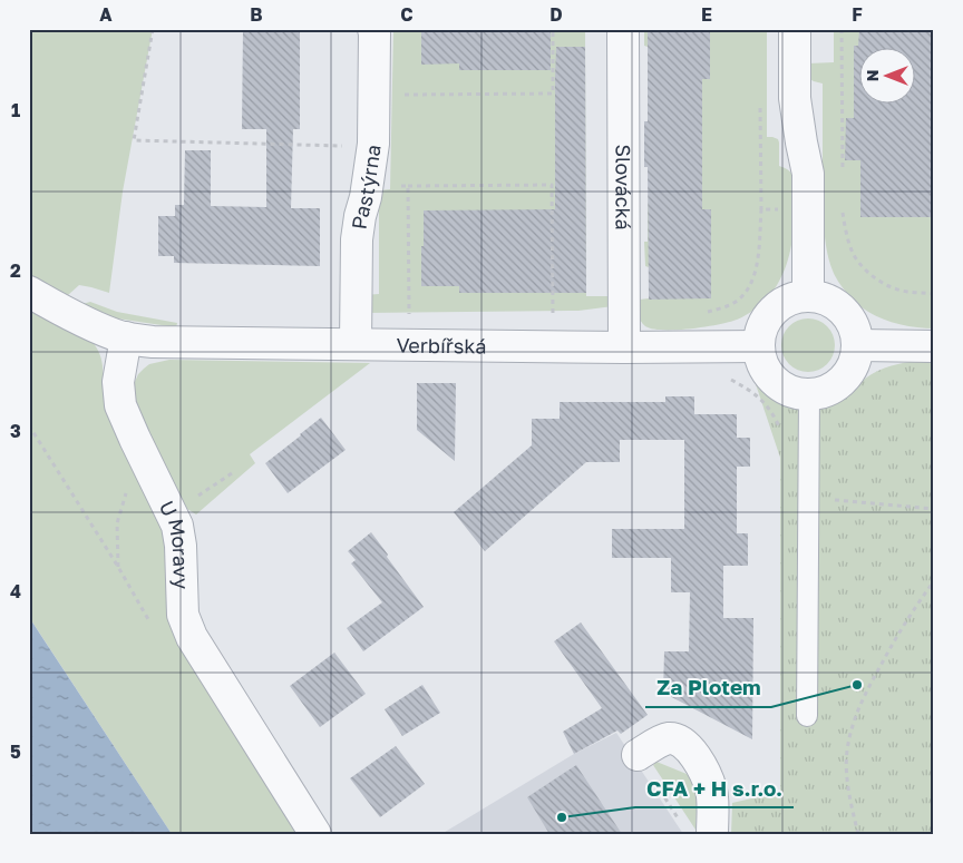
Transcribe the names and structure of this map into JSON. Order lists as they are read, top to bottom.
{
  "streets": {
    "street": [
      "Pastýrna",
      "Slovácká",
      "Verbířská",
      "U Moravy"
    ]
  },
  "crossings": [
    ["Pastýrna", "Verbířská"],
    ["Slovácká", "Verbířská"],
    ["Verbířská", "U Moravy"]
  ],
  "places": ["Za Plotem", "CFA + H s.r.o."],
  "north": "left",
  "grid": {
    "columns": [
      "A",
      "B",
      "C",
      "D",
      "E",
      "F"
    ],
    "rows": [
      "1",
      "2",
      "3",
      "4",
      "5"
    ]
  }
}
